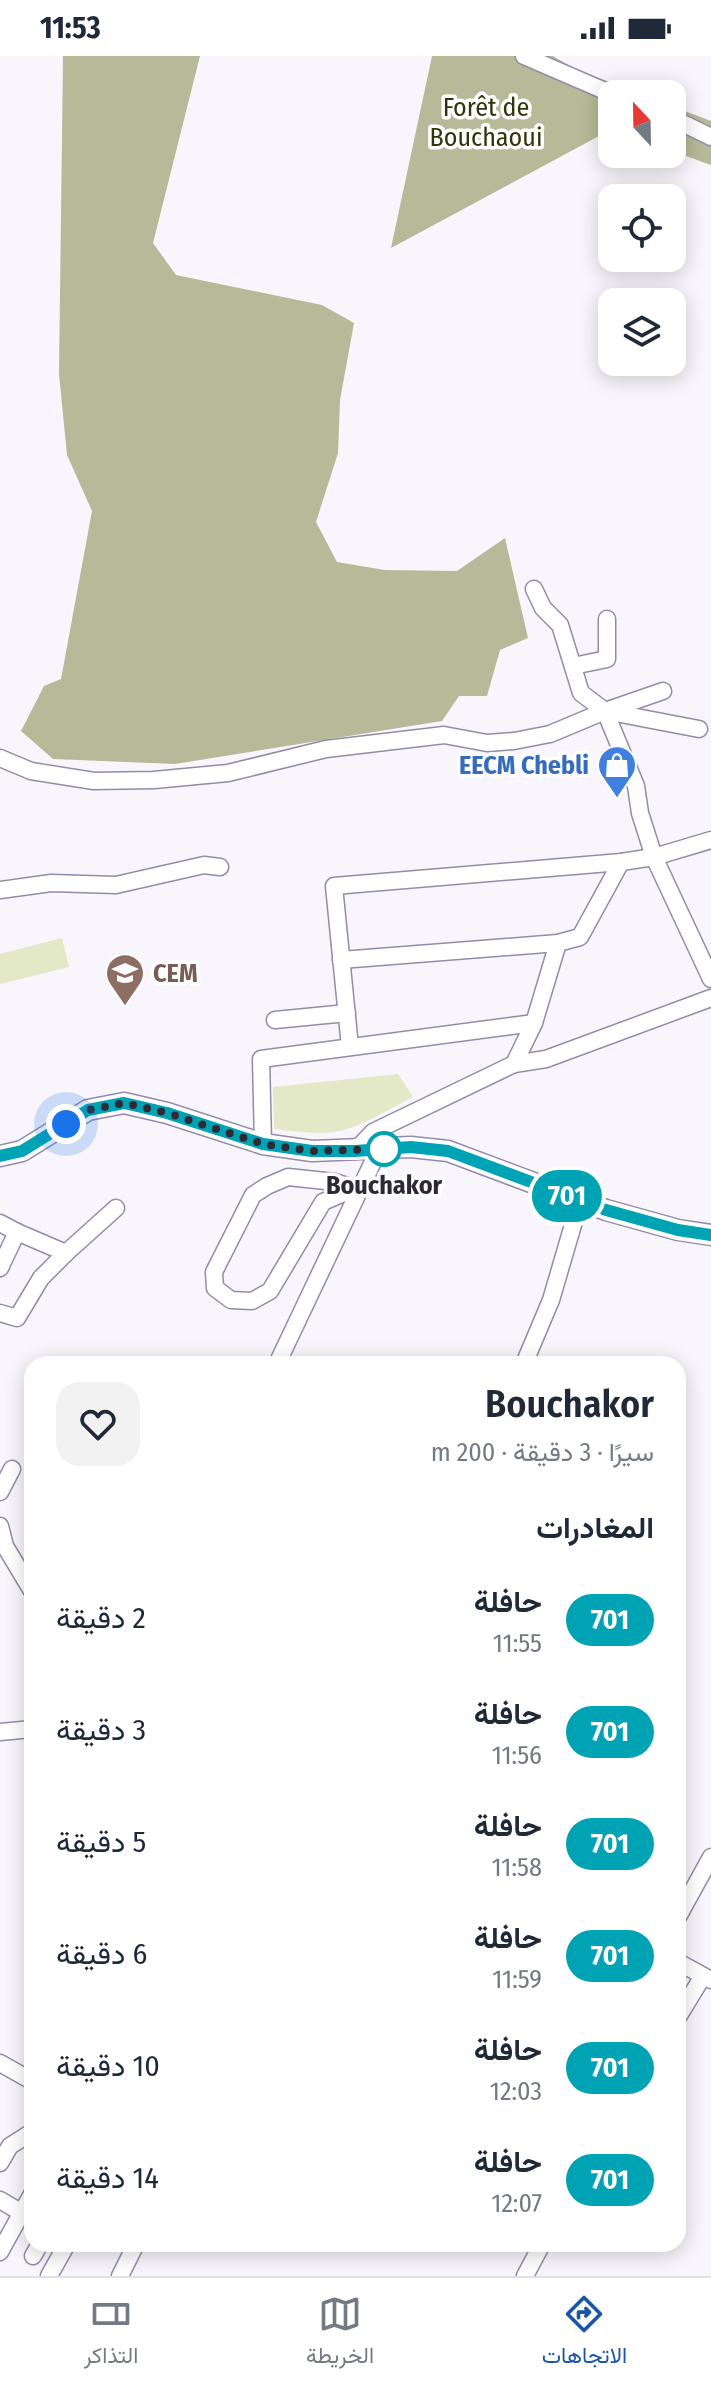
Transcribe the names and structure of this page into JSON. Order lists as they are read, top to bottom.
{
  "parks": ["Forêt de Bouchaoui"],
  "places": {
    "shop": ["EECM Chebli"],
    "school or university": ["CEM"],
    "other": ["Bouchakor"]
  },
  "lines": ["bus line 701"],
  "north": "top",
  "page": {
    "status": "11:53",
    "on_map": "701",
    "heading": [
      ["Bouchakor", "سيرًا · 3 دقيقة · 200 m"],
      "المغادرات"
    ],
    "list": [
      {
        "mark": "701",
        "name": "حافلة",
        "note": "11:55",
        "value": "2 دقيقة"
      },
      {
        "mark": "701",
        "name": "حافلة",
        "note": "11:56",
        "value": "3 دقيقة"
      },
      {
        "mark": "701",
        "name": "حافلة",
        "note": "11:58",
        "value": "5 دقيقة"
      },
      {
        "mark": "701",
        "name": "حافلة",
        "note": "11:59",
        "value": "6 دقيقة"
      },
      {
        "mark": "701",
        "name": "حافلة",
        "note": "12:03",
        "value": "10 دقيقة"
      },
      {
        "mark": "701",
        "name": "حافلة",
        "note": "12:07",
        "value": "14 دقيقة"
      }
    ],
    "tabs": ["الاتجاهات", "الخريطة", "التذاكر"]
  }
}
